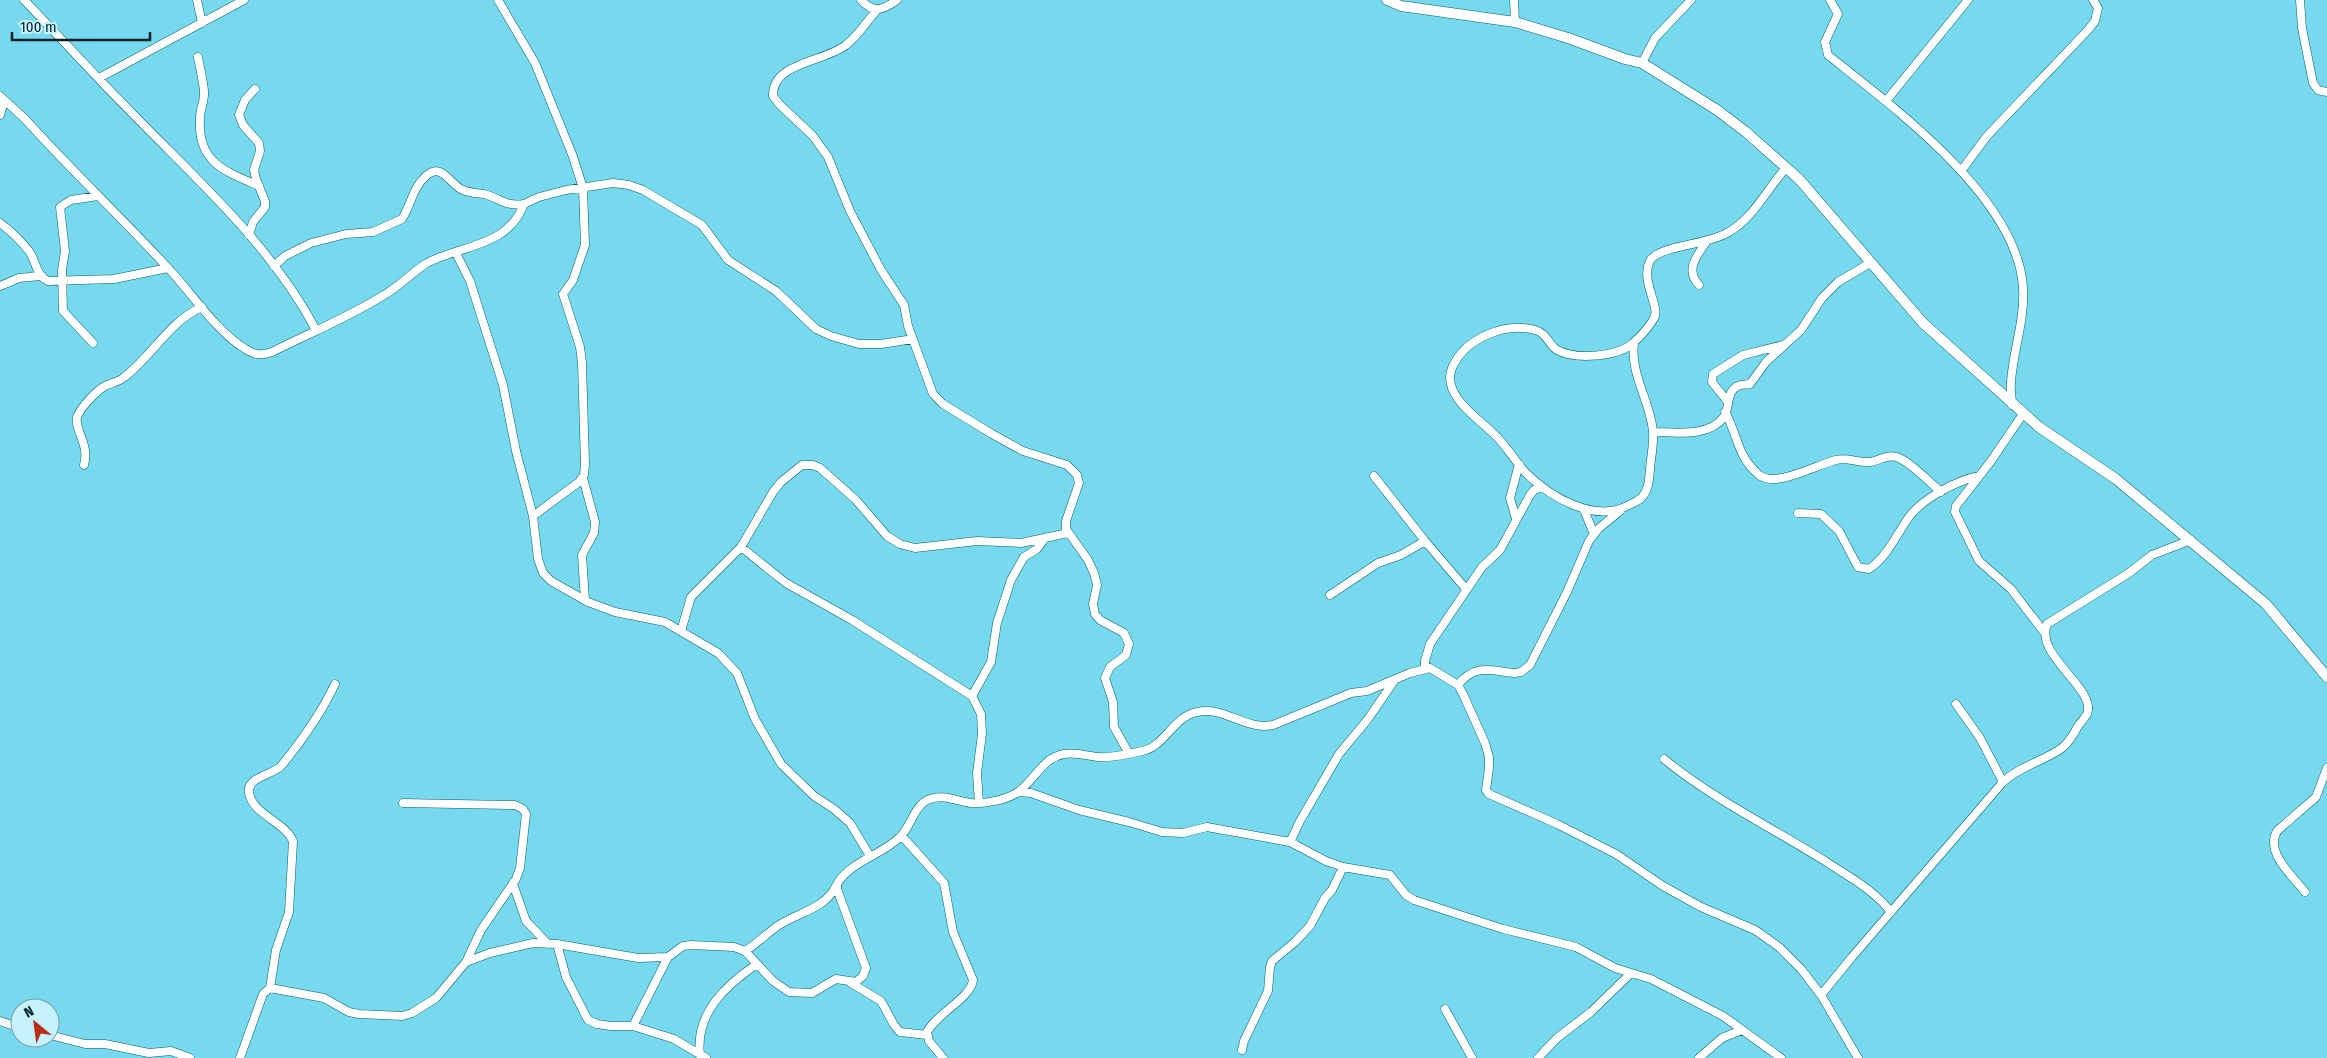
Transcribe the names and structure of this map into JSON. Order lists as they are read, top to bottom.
{
  "scale_bar": "100 m",
  "north": "top left"
}
